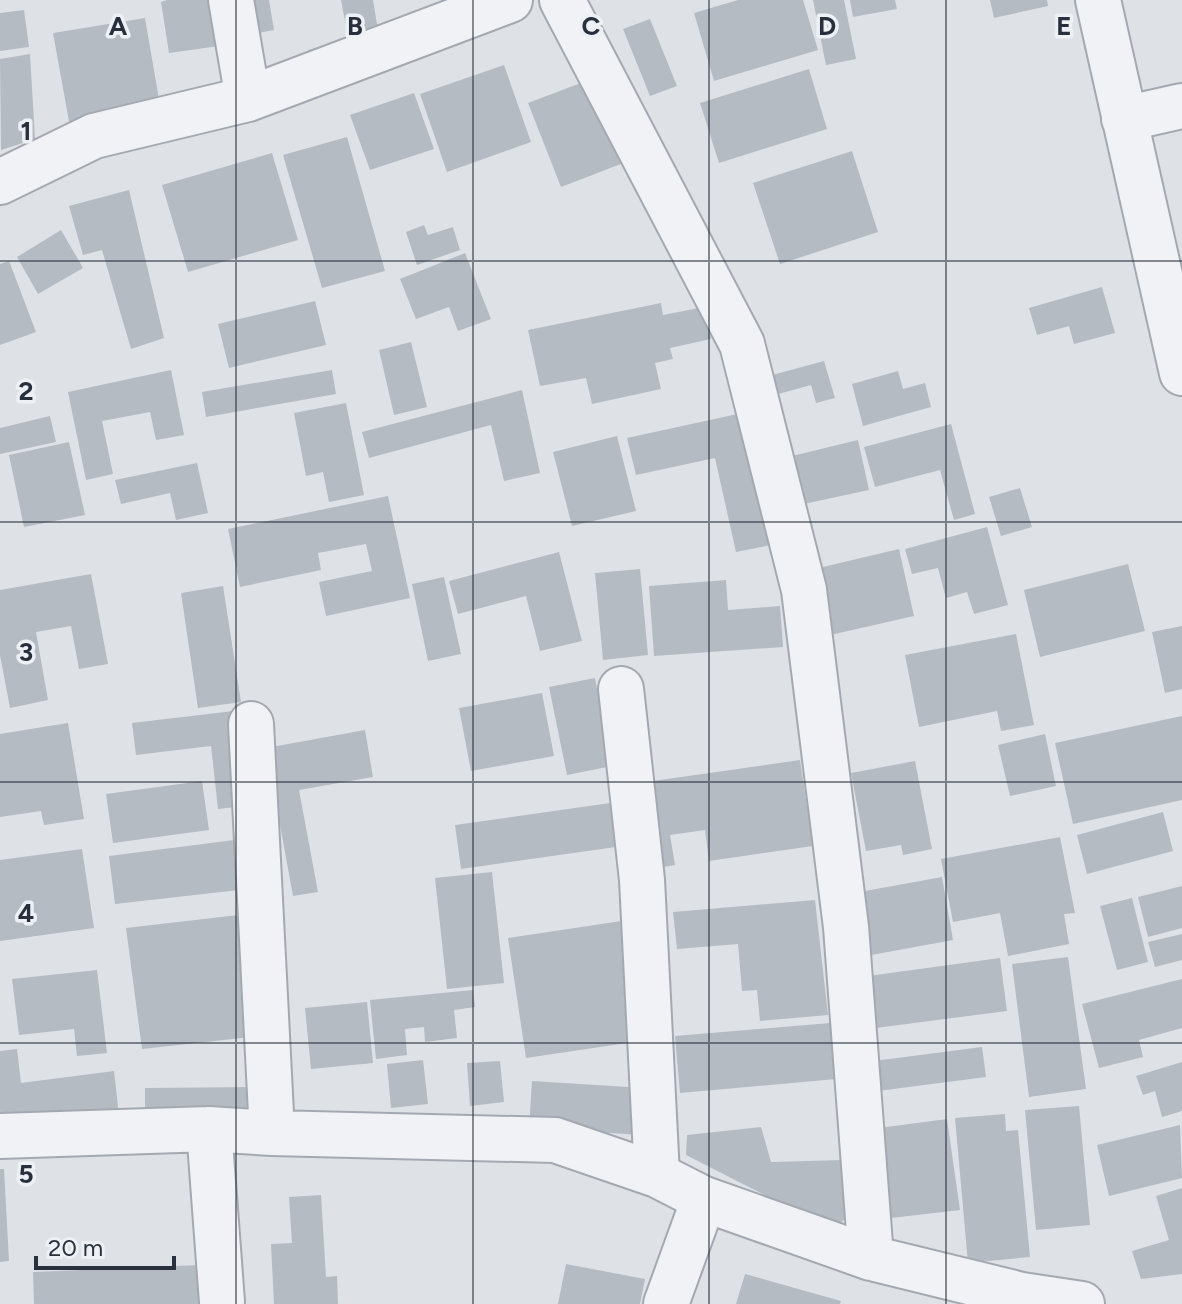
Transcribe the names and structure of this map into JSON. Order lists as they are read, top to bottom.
{
  "scale_bar": "20 m",
  "grid": {
    "columns": [
      "A",
      "B",
      "C",
      "D",
      "E"
    ],
    "rows": [
      "1",
      "2",
      "3",
      "4",
      "5"
    ]
  }
}
